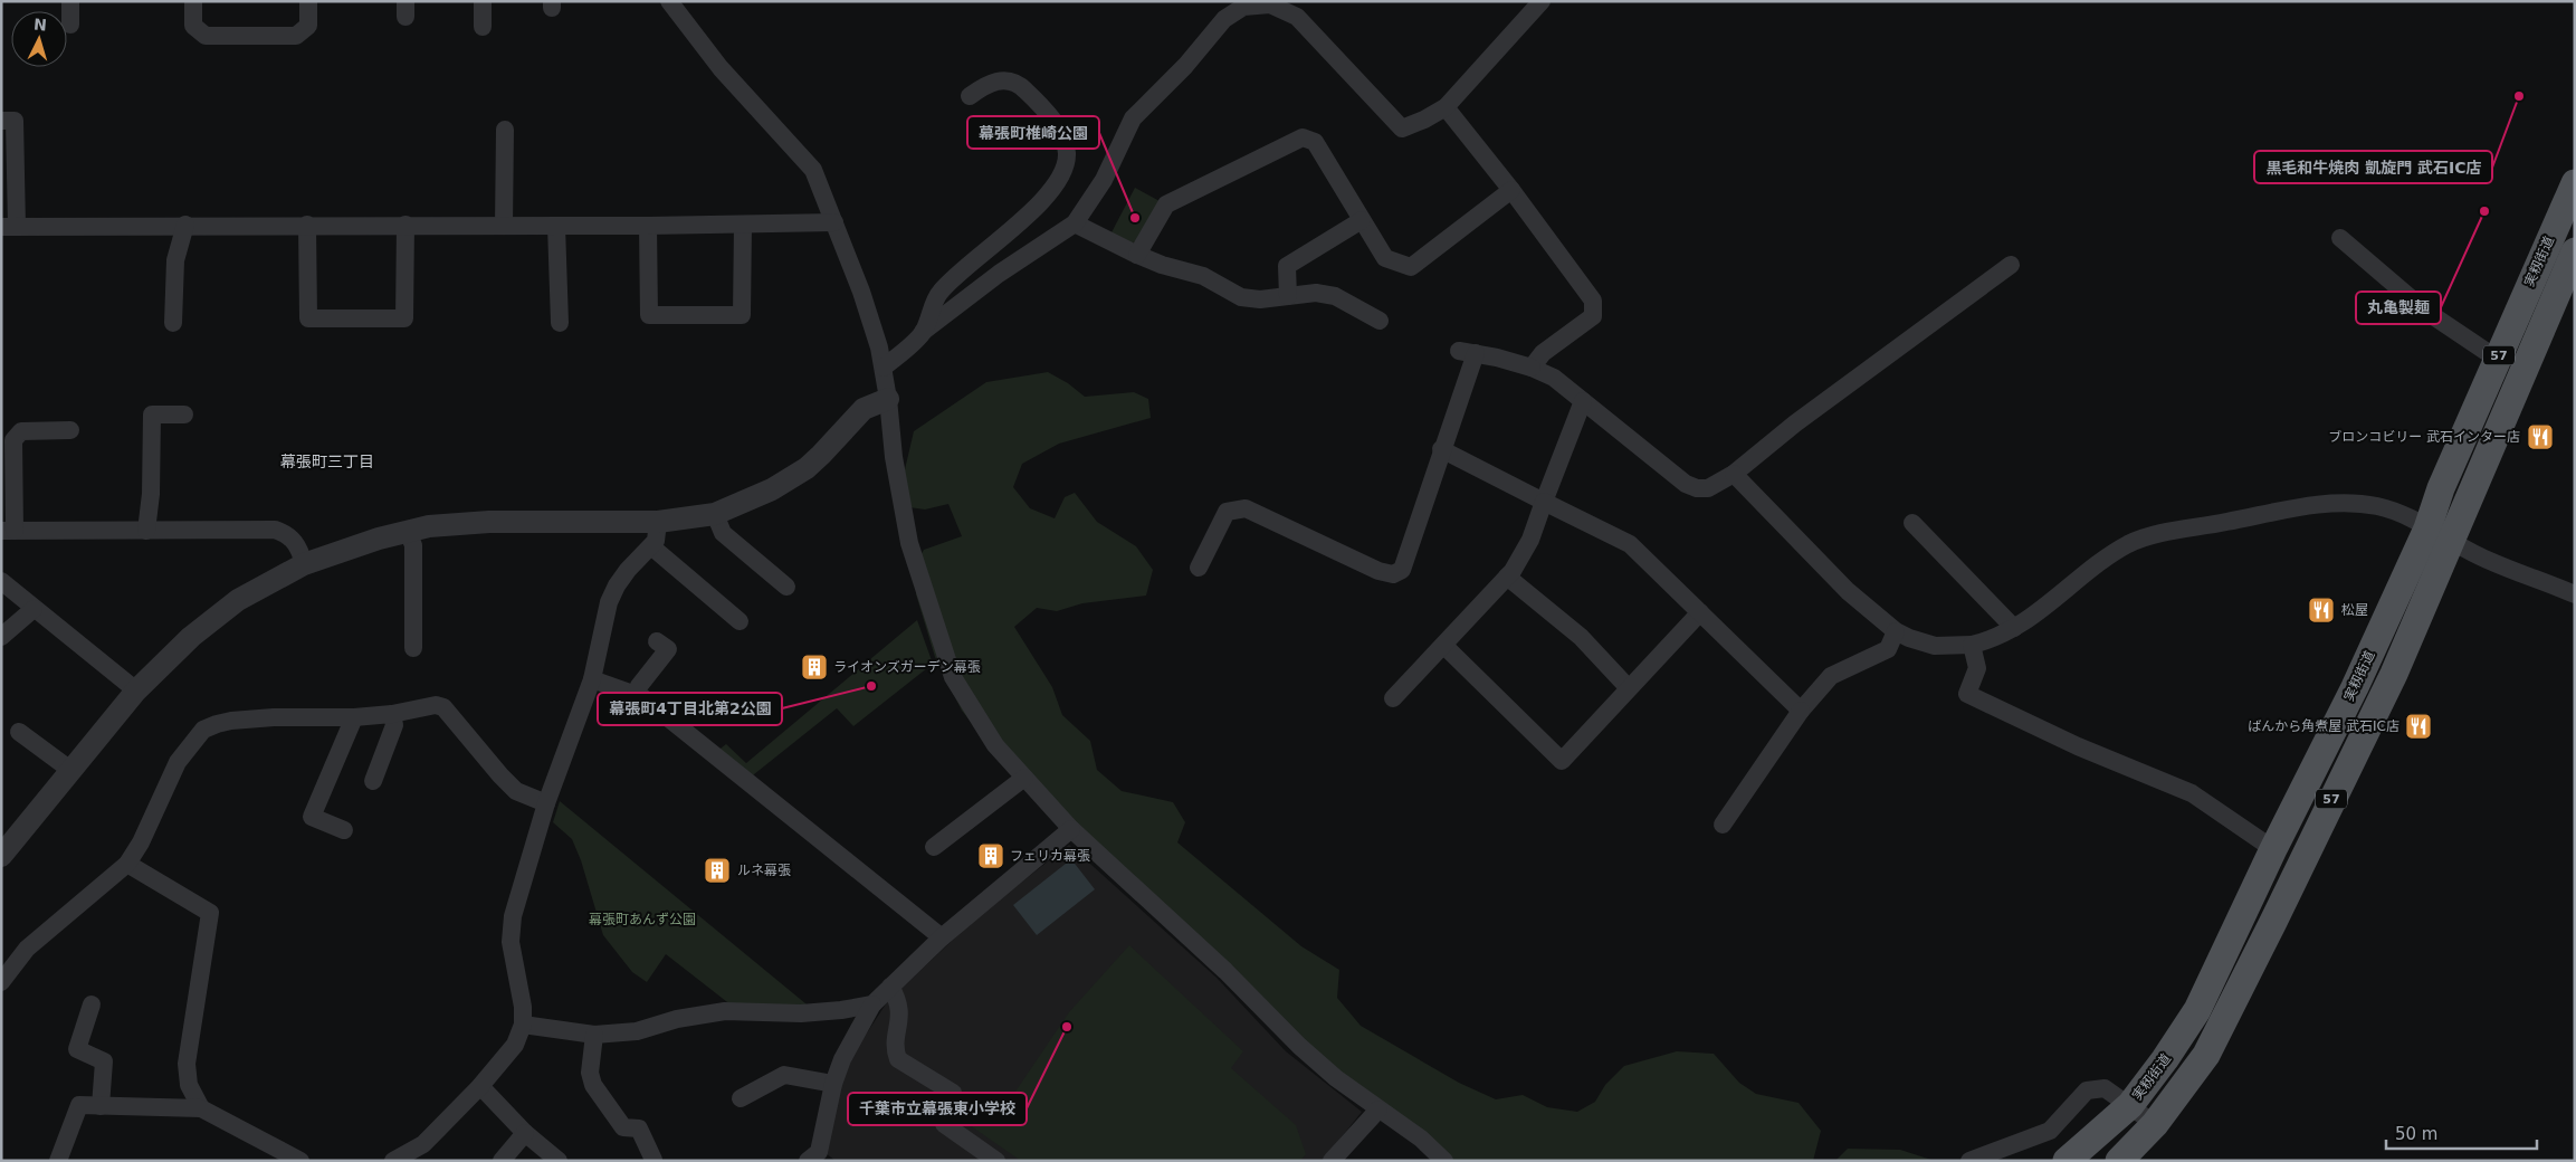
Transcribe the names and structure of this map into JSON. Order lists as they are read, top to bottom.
{
  "streets": {
    "main road": ["実籾街道", "57"]
  },
  "districts": ["幕張町三丁目"],
  "parks": ["幕張町あんず公園"],
  "places": {
    "other": [
      "黒毛和牛焼肉 凱旋門 武石IC店",
      "丸亀製麺",
      "幕張町椎崎公園",
      "幕張町4丁目北第2公園",
      "千葉市立幕張東小学校"
    ],
    "restaurant": ["ブロンコビリー 武石インター店", "松屋", "ばんから角煮屋 武石IC店"],
    "building": ["ライオンズガーデン幕張", "フェリカ幕張", "ルネ幕張"]
  },
  "scale_bar": "50 m",
  "north": "top"
}
